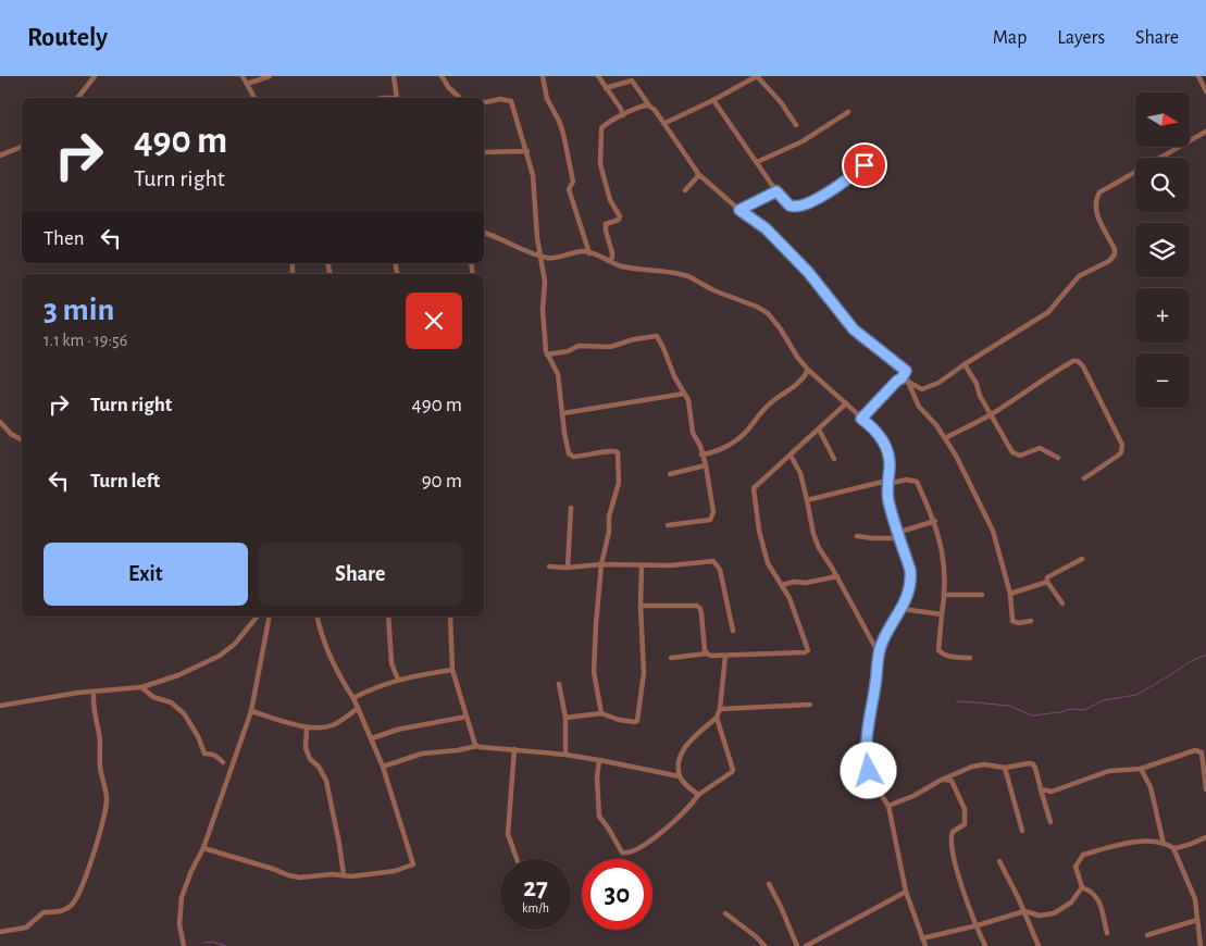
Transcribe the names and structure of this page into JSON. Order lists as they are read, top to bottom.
{
  "north": "right",
  "page": {
    "header": "Routely",
    "nav": ["Map", "Layers", "Share"],
    "map_buttons": ["+", "−"],
    "turn": ["490 m", "Turn right"],
    "then": "Then",
    "heading": ["3 min", "1.1 km · 19:56"],
    "list": [
      {
        "name": "Turn right",
        "value": "490 m"
      },
      {
        "name": "Turn left",
        "value": "90 m"
      }
    ],
    "buttons": ["Exit", "Share"],
    "speed": "27 km/h",
    "limit": "30"
  }
}
